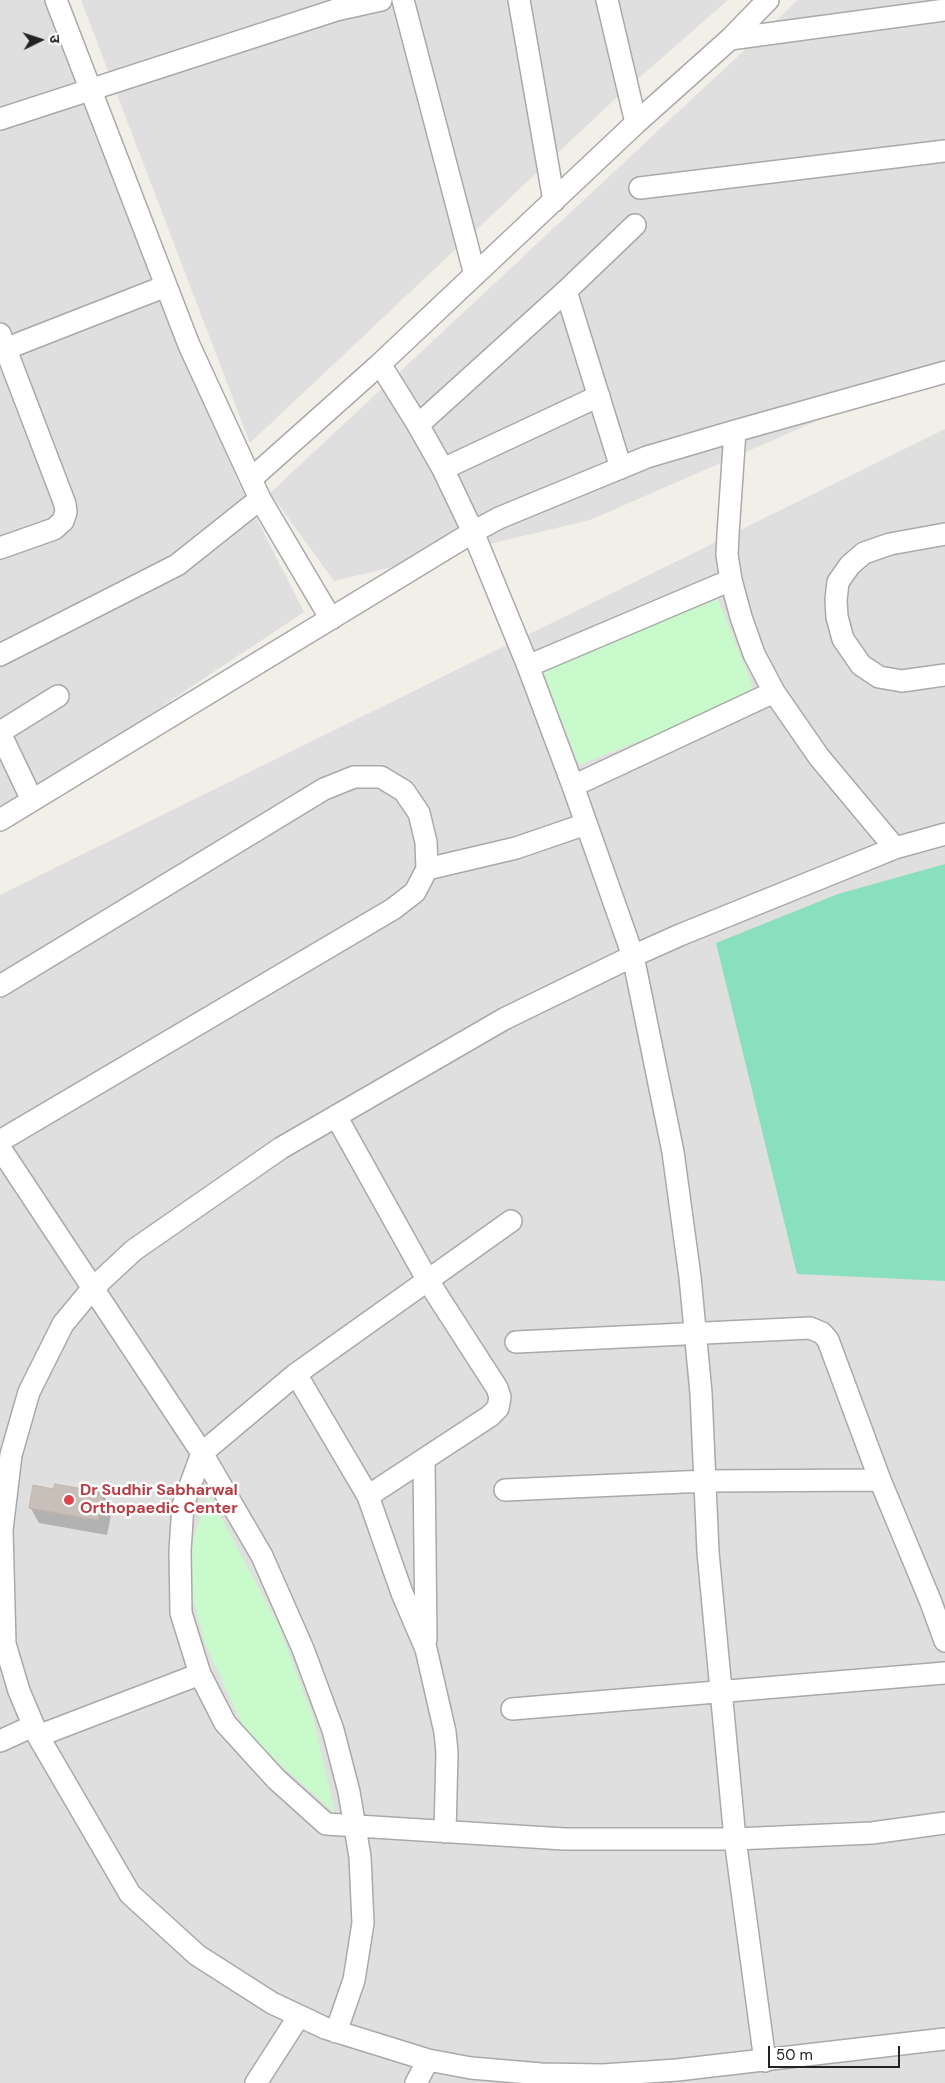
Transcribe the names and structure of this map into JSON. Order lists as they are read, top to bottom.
{
  "places": ["Dr Sudhir Sabharwal Orthopaedic Center"],
  "scale_bar": "50 m",
  "north": "right"
}
